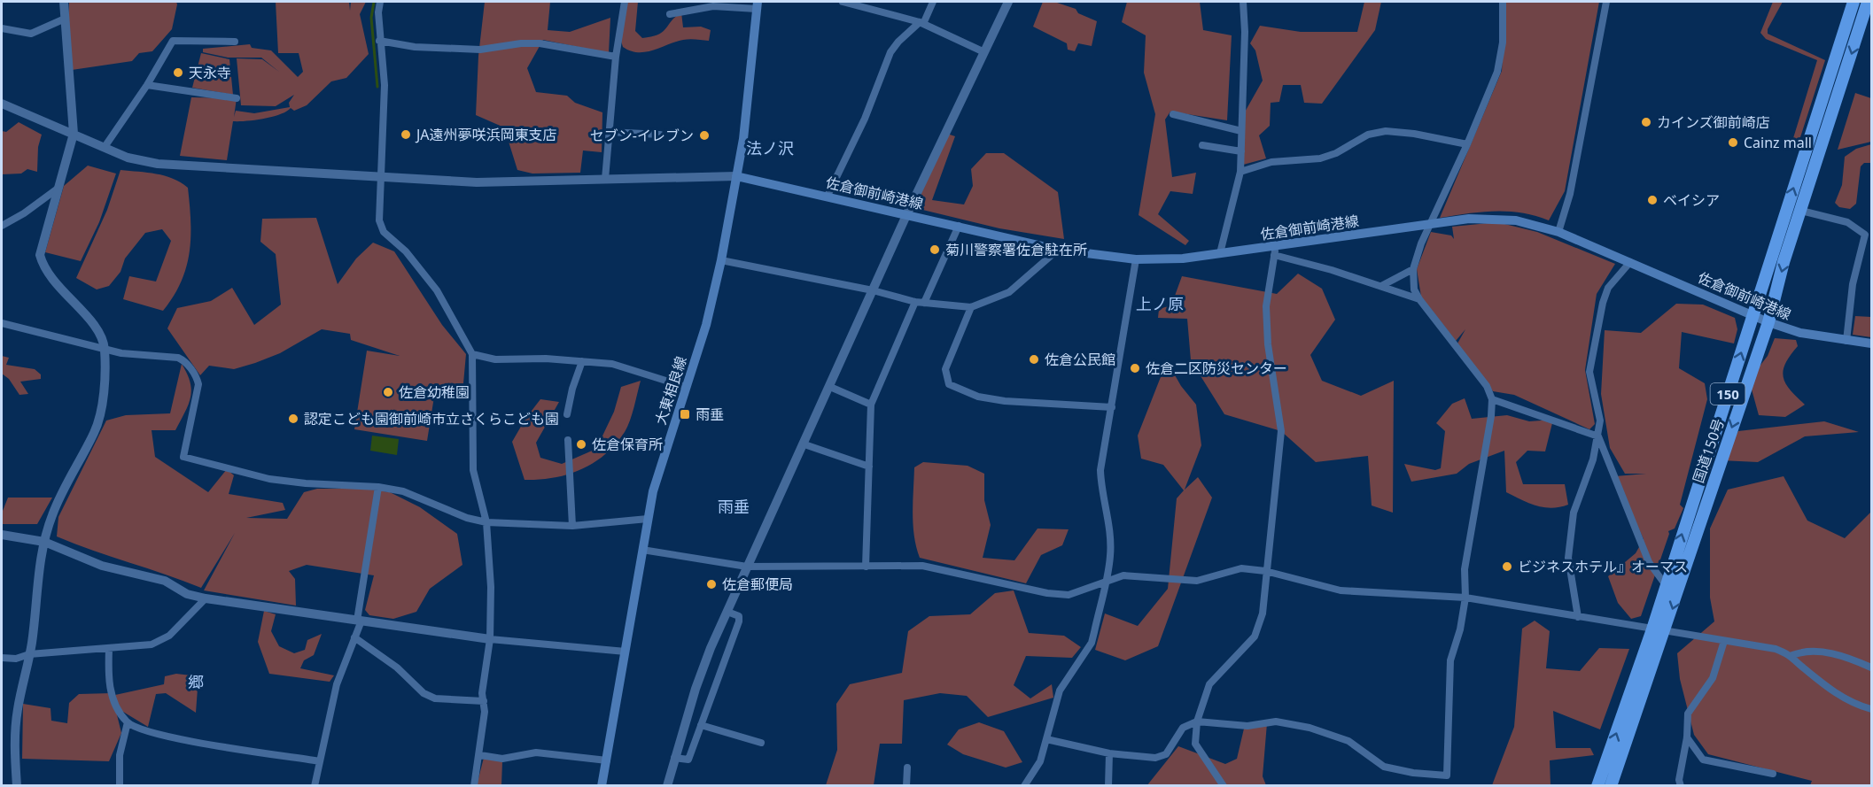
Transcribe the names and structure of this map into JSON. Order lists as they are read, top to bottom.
{
  "streets": {
    "highway": ["150", "国道150号"],
    "main road": ["佐倉御前崎港線", "大東相良線"]
  },
  "crossings": [
    ["佐倉御前崎港線", "大東相良線"],
    ["佐倉御前崎港線", "国道150号"]
  ],
  "districts": [
    "法ノ沢",
    "上ノ原",
    "雨垂",
    "郷"
  ],
  "places": {
    "other": [
      "天永寺",
      "カインズ御前崎店",
      "JA遠州夢咲浜岡東支店",
      "セブン-イレブン",
      "Cainz mall",
      "ベイシア",
      "菊川警察署佐倉駐在所",
      "佐倉公民館",
      "佐倉二区防災センター",
      "佐倉幼稚園",
      "認定こども園御前崎市立さくらこども園",
      "佐倉保育所",
      "ビジネスホテル』オーマス",
      "佐倉郵便局"
    ],
    "transit": ["雨垂"]
  }
}
